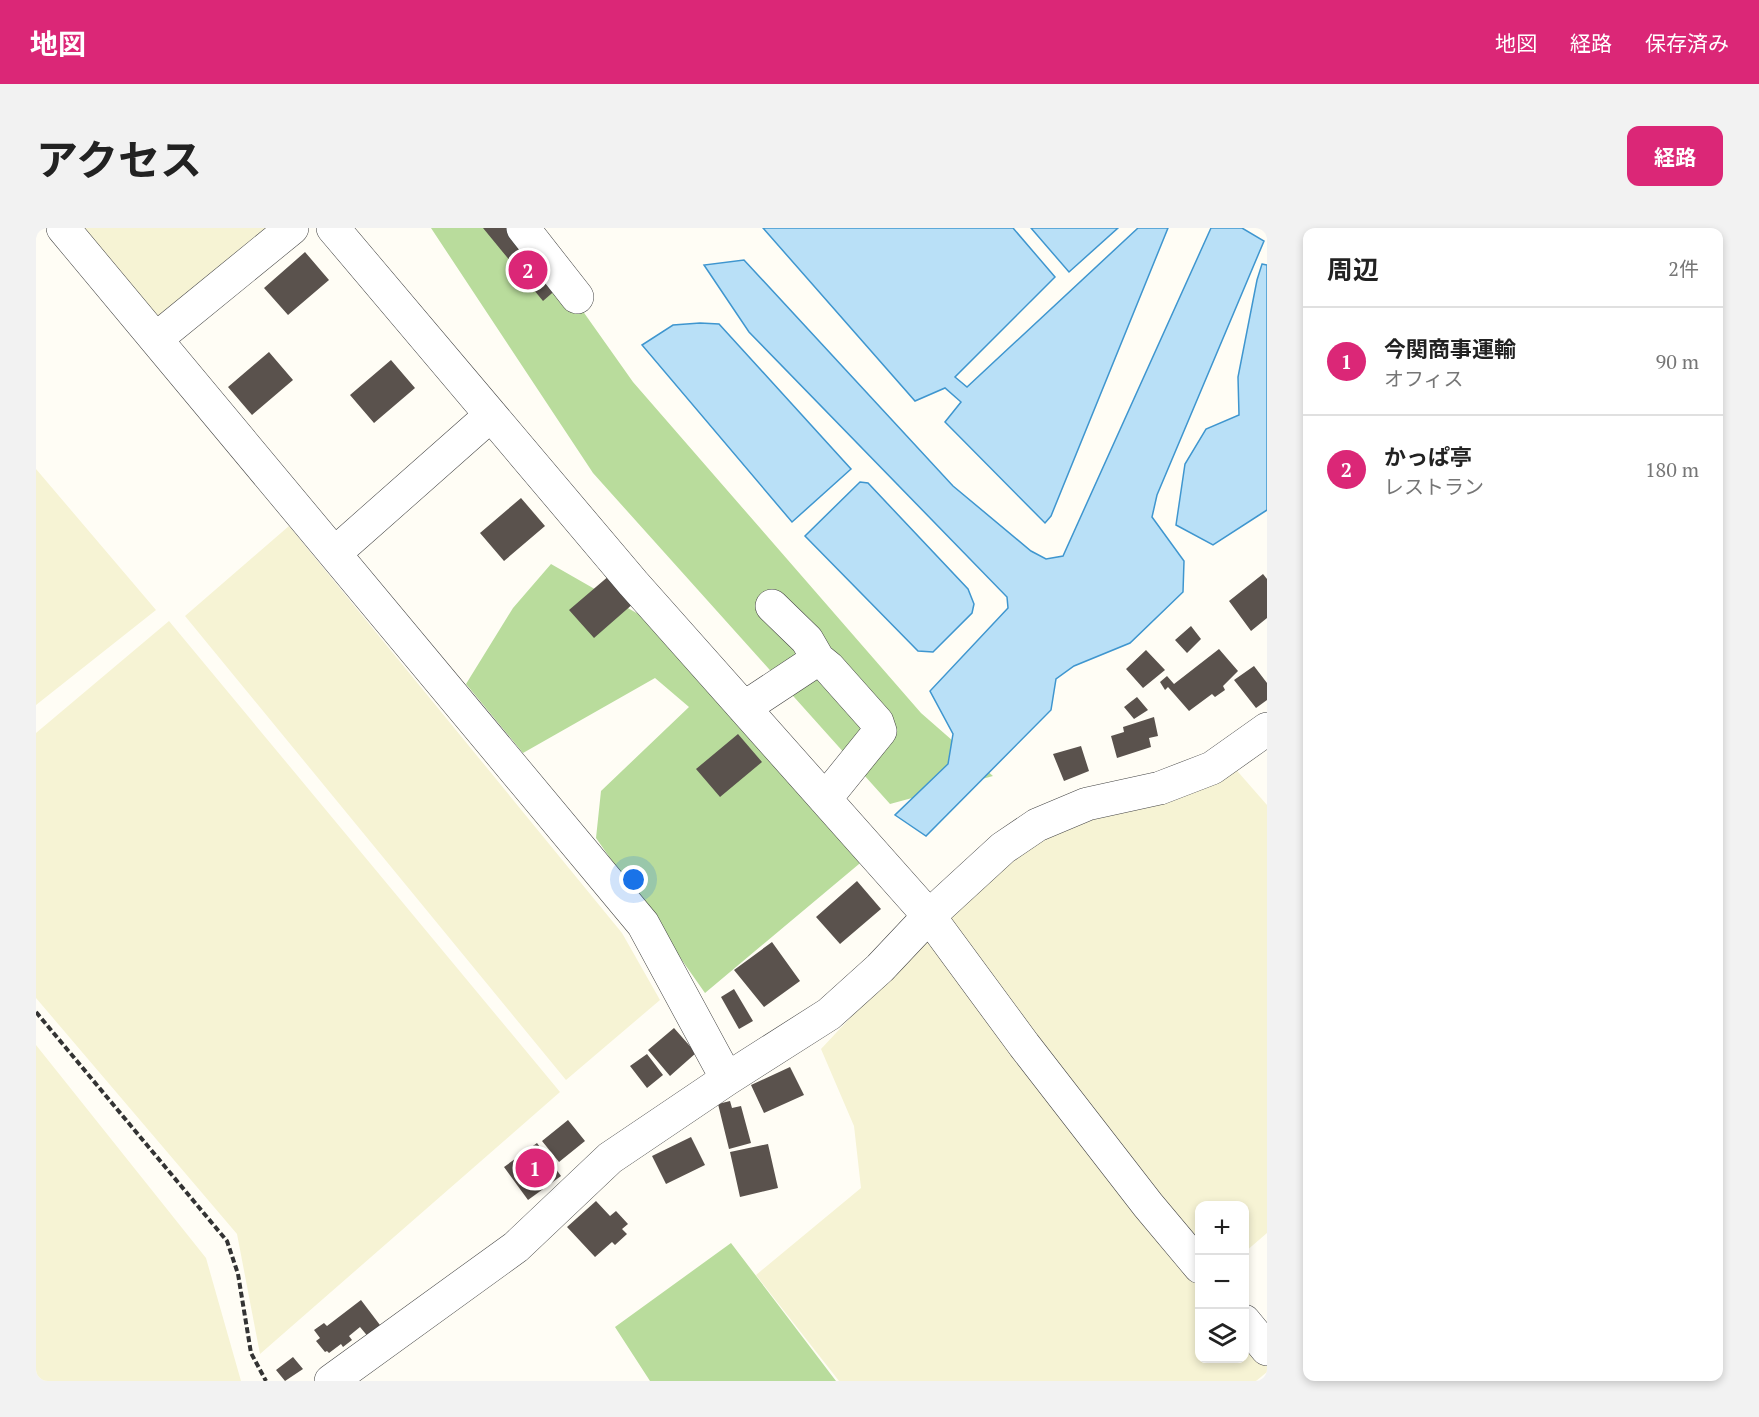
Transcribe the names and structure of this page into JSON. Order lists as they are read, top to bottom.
{
  "page": {
    "header": "地図",
    "nav": ["地図", "経路", "保存済み"],
    "title": "アクセス",
    "buttons": "経路",
    "heading": ["周辺", "2件"],
    "pins": ["2", "1"],
    "list": [
      {
        "mark": "1",
        "name": "今関商事運輸",
        "note": "オフィス",
        "value": "90 m"
      },
      {
        "mark": "2",
        "name": "かっぱ亭",
        "note": "レストラン",
        "value": "180 m"
      }
    ],
    "map_buttons": ["+", "−"]
  }
}
